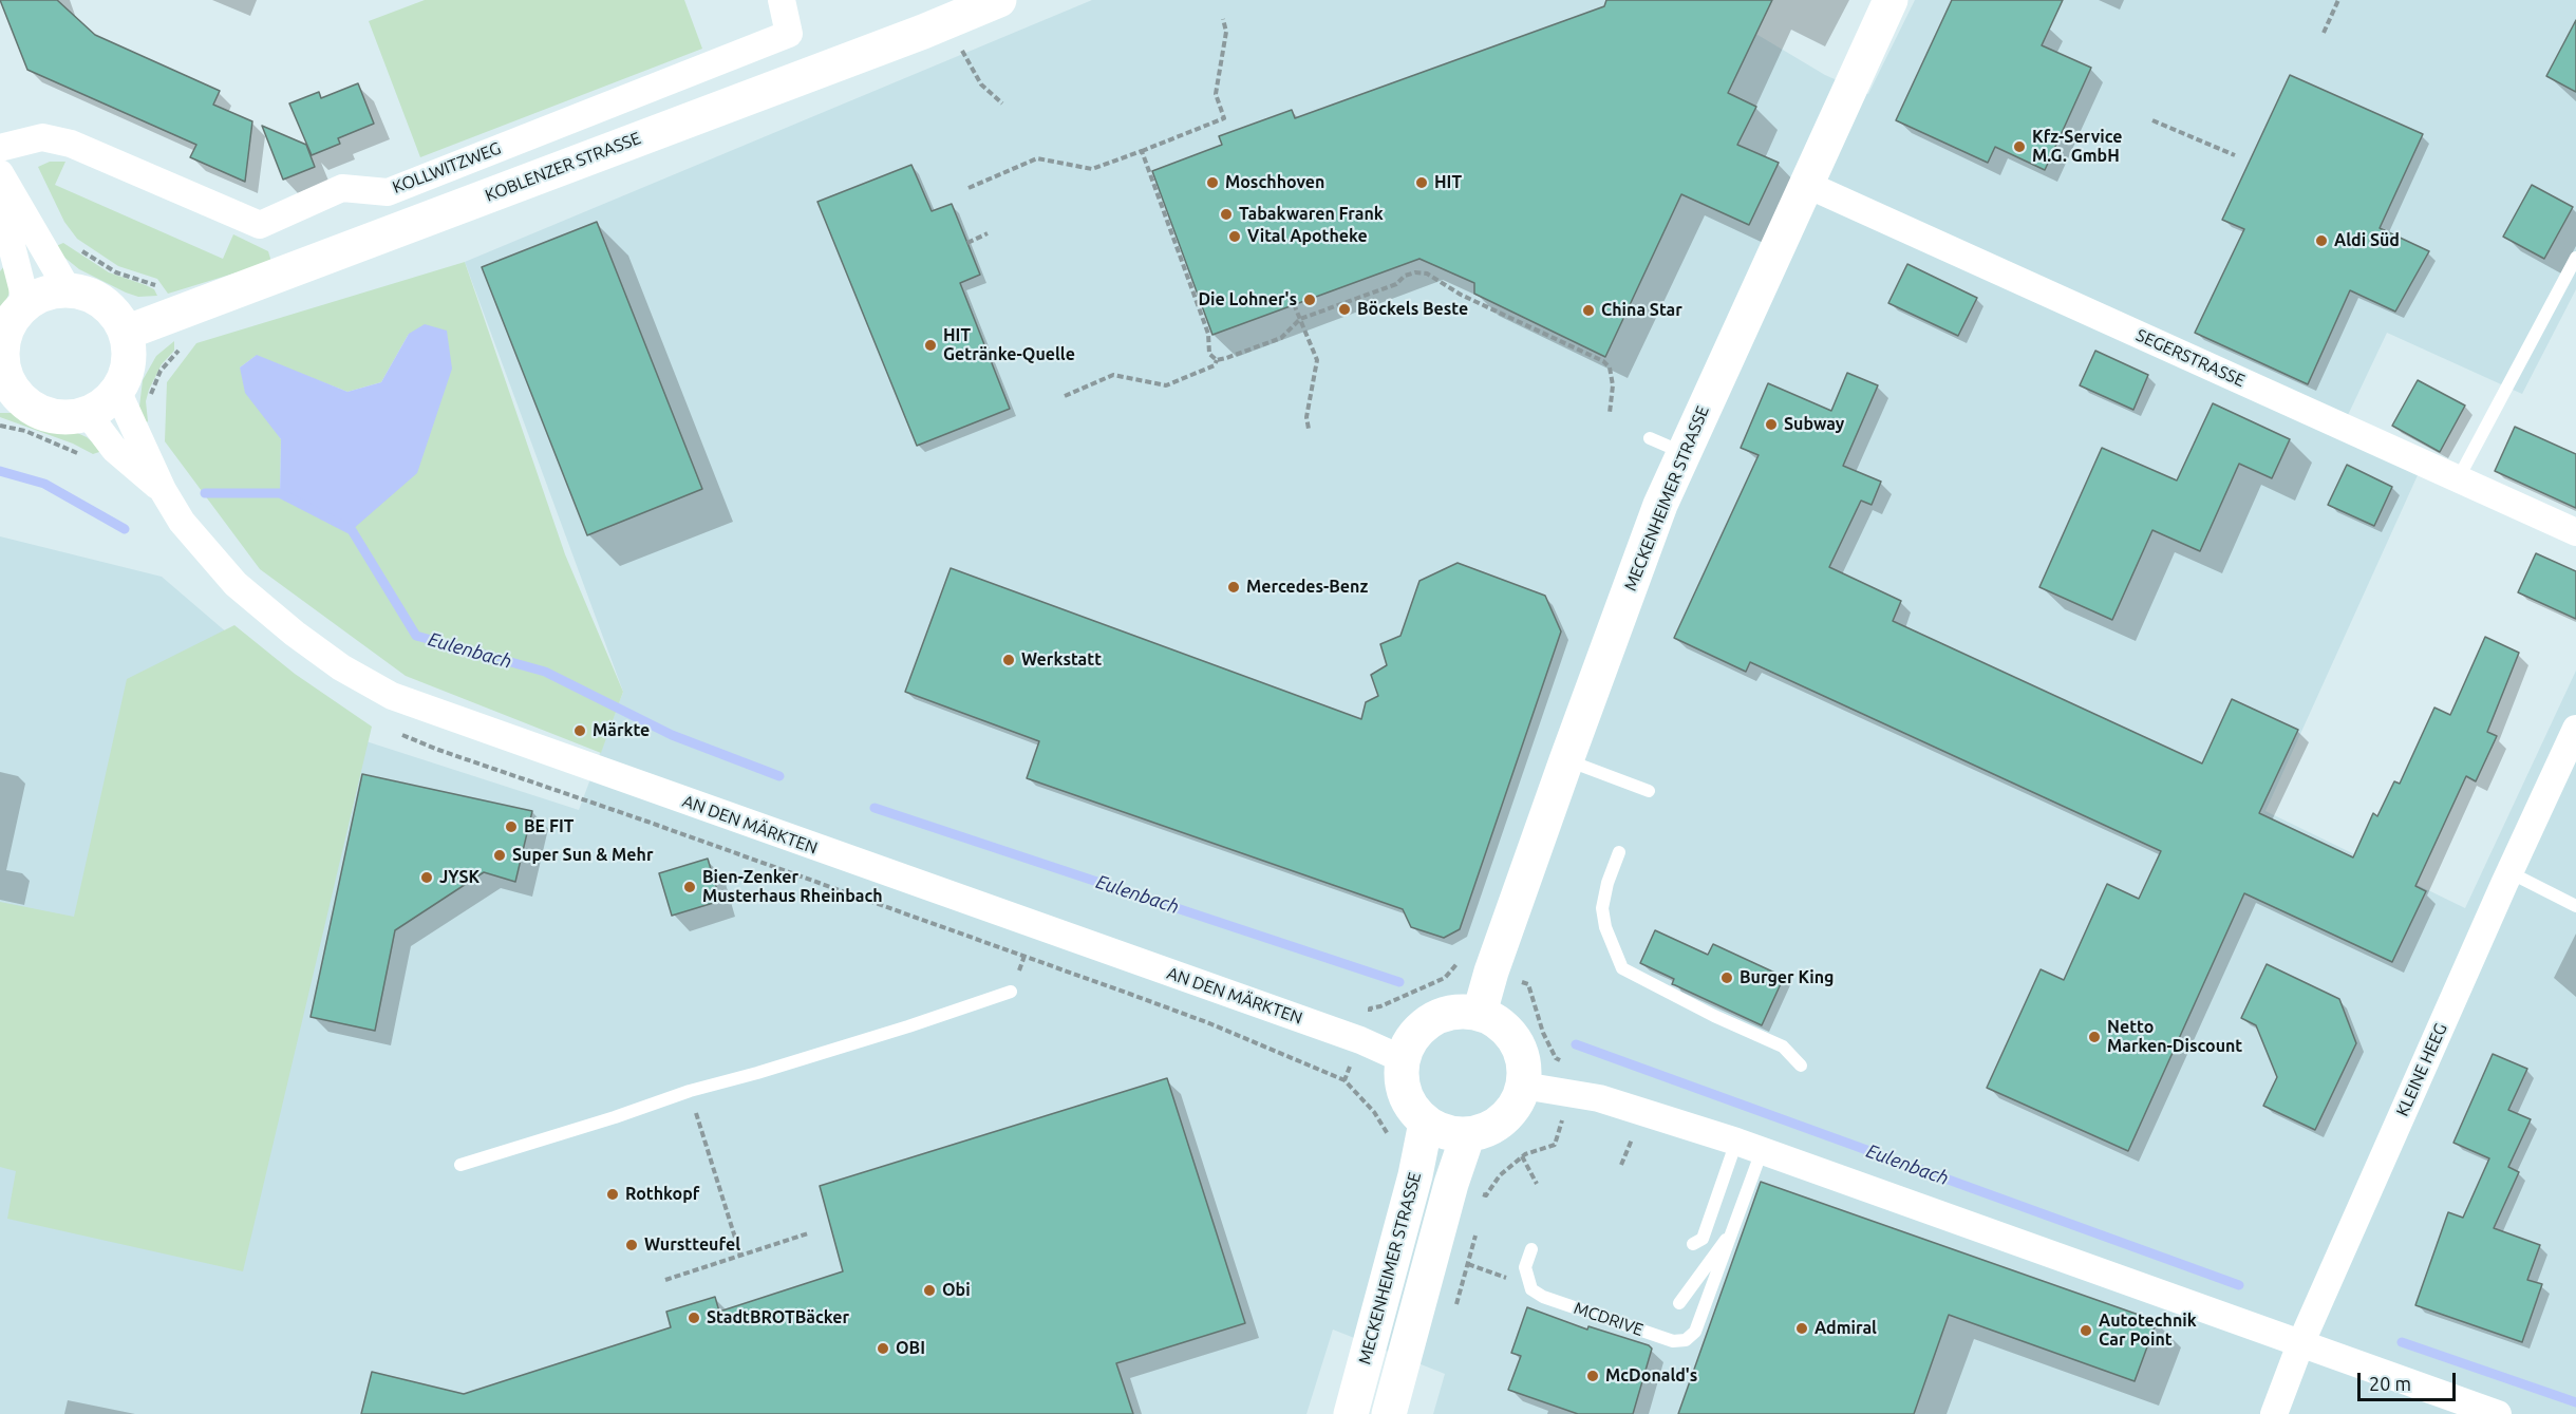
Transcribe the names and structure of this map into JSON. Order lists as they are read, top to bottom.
{
  "streets": {
    "main road": ["KOBLENZER STRASSE", "MECKENHEIMER STRASSE"],
    "street": [
      "KOLLWITZWEG",
      "SEGERSTRASSE",
      "AN DEN MÄRKTEN",
      "KLEINE HEEG"
    ],
    "lane": ["MCDRIVE"]
  },
  "crossings": [
    ["KOBLENZER STRASSE", "AN DEN MÄRKTEN"],
    ["SEGERSTRASSE", "MECKENHEIMER STRASSE"],
    ["MECKENHEIMER STRASSE", "AN DEN MÄRKTEN"]
  ],
  "water": ["Eulenbach"],
  "places": [
    "Kfz-Service M.G. GmbH",
    "Moschhoven",
    "HIT",
    "Tabakwaren Frank",
    "Vital Apotheke",
    "Aldi Süd",
    "Die Lohner's",
    "Böckels Beste",
    "China Star",
    "HIT Getränke-Quelle",
    "Subway",
    "Mercedes-Benz",
    "Werkstatt",
    "Märkte",
    "BE FIT",
    "Super Sun & Mehr",
    "JYSK",
    "Bien-Zenker Musterhaus Rheinbach",
    "Burger King",
    "Netto Marken-Discount",
    "Rothkopf",
    "Wurstteufel",
    "Obi",
    "StadtBROTBäcker",
    "Admiral",
    "Autotechnik Car Point",
    "OBI",
    "McDonald's"
  ],
  "scale_bar": "20 m"
}
